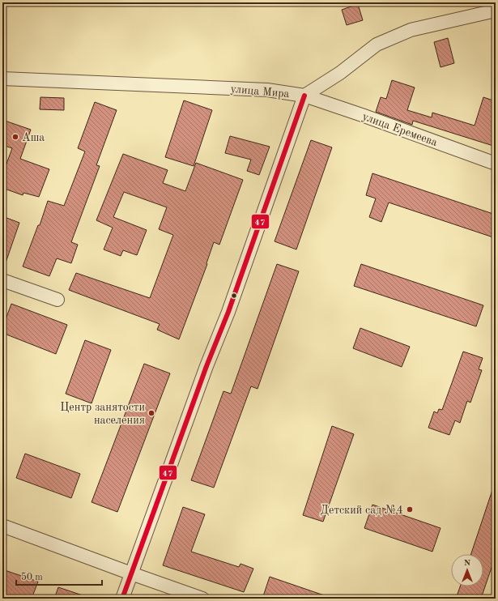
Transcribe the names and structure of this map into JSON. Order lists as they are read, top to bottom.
{
  "streets": {
    "street": ["улица Мира", "улица Еремеева"]
  },
  "crossings": [
    ["улица Мира", "улица Еремеева"]
  ],
  "places": ["Аша", "Центр занятости населения", "Детский сад №4"],
  "lines": ["transit line 47"],
  "scale_bar": "50 m",
  "north": "top"
}
